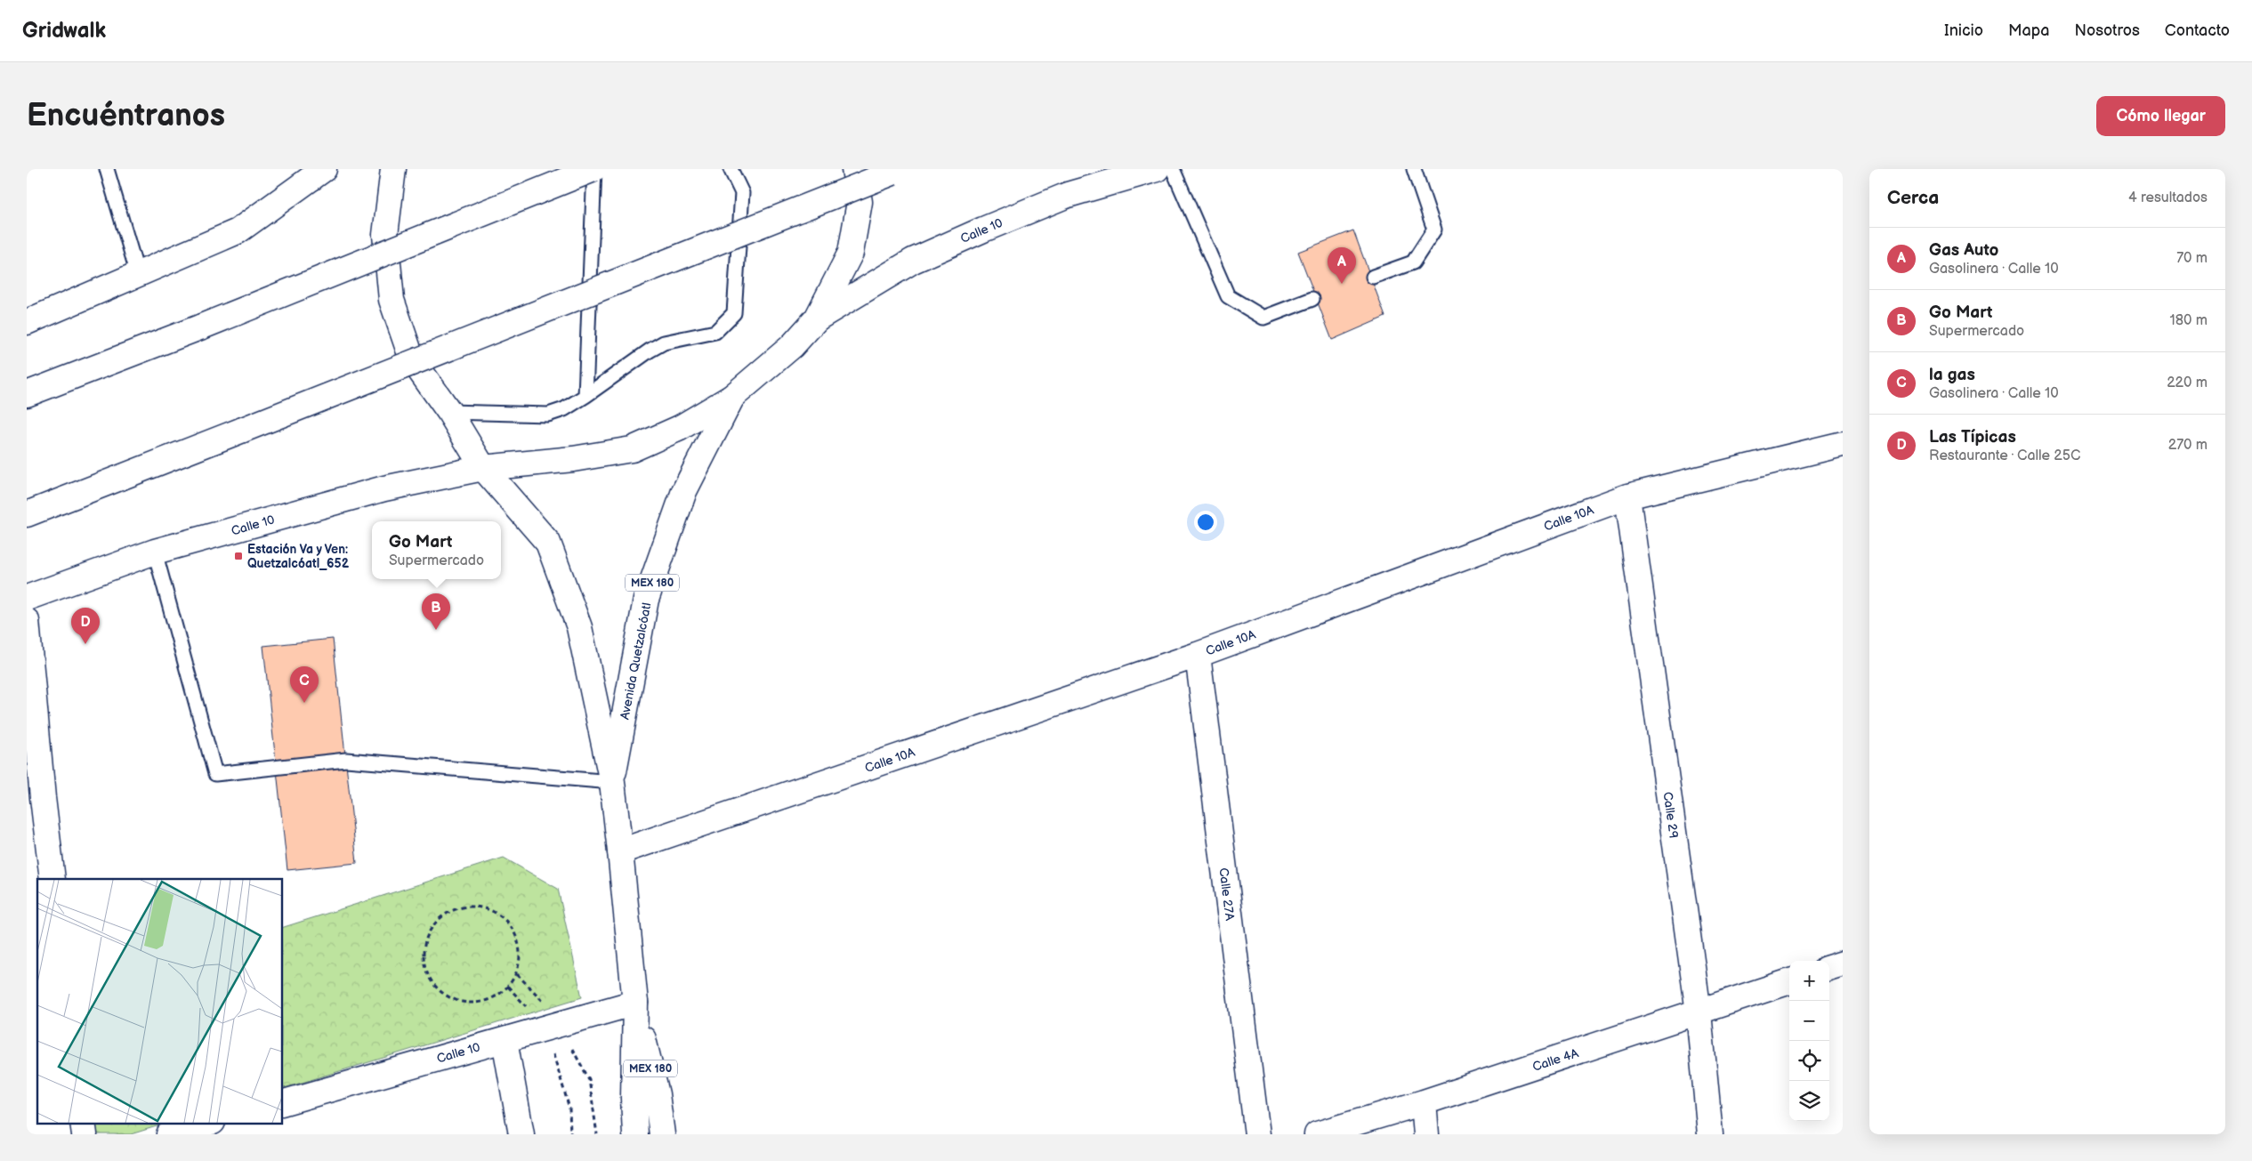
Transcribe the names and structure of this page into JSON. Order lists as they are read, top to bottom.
{
  "streets": {
    "main road": [
      "Calle 10",
      "Calle 10A",
      "MEX 180",
      "Avenida Quetzalcóatl",
      "Calle 29",
      "Calle 27A",
      "Calle 4A"
    ]
  },
  "crossings": [
    ["Calle 10", "Avenida Quetzalcóatl"],
    ["Calle 10A", "Avenida Quetzalcóatl"],
    ["Calle 10A", "Calle 29"],
    ["Calle 10A", "Calle 27A"],
    ["Calle 29", "Calle 4A"]
  ],
  "places": {
    "transit": ["Estación Va y Ven: Quetzalcóatl_652"]
  },
  "page": {
    "header": "Gridwalk",
    "nav": [
      "Inicio",
      "Mapa",
      "Nosotros",
      "Contacto"
    ],
    "buttons": "Cómo llegar",
    "title": "Encuéntranos",
    "heading": ["Cerca", "4 resultados"],
    "list": [
      {
        "mark": "A",
        "name": "Gas Auto",
        "note": "Gasolinera · Calle 10",
        "value": "70 m"
      },
      {
        "mark": "B",
        "name": "Go Mart",
        "note": "Supermercado",
        "value": "180 m"
      },
      {
        "mark": "C",
        "name": "la gas",
        "note": "Gasolinera · Calle 10",
        "value": "220 m"
      },
      {
        "mark": "D",
        "name": "Las Típicas",
        "note": "Restaurante · Calle 25C",
        "value": "270 m"
      }
    ],
    "pins": [
      "A",
      "B",
      "D",
      "C"
    ],
    "popup": ["Go Mart", "Supermercado"],
    "map_buttons": ["+", "−"]
  }
}
